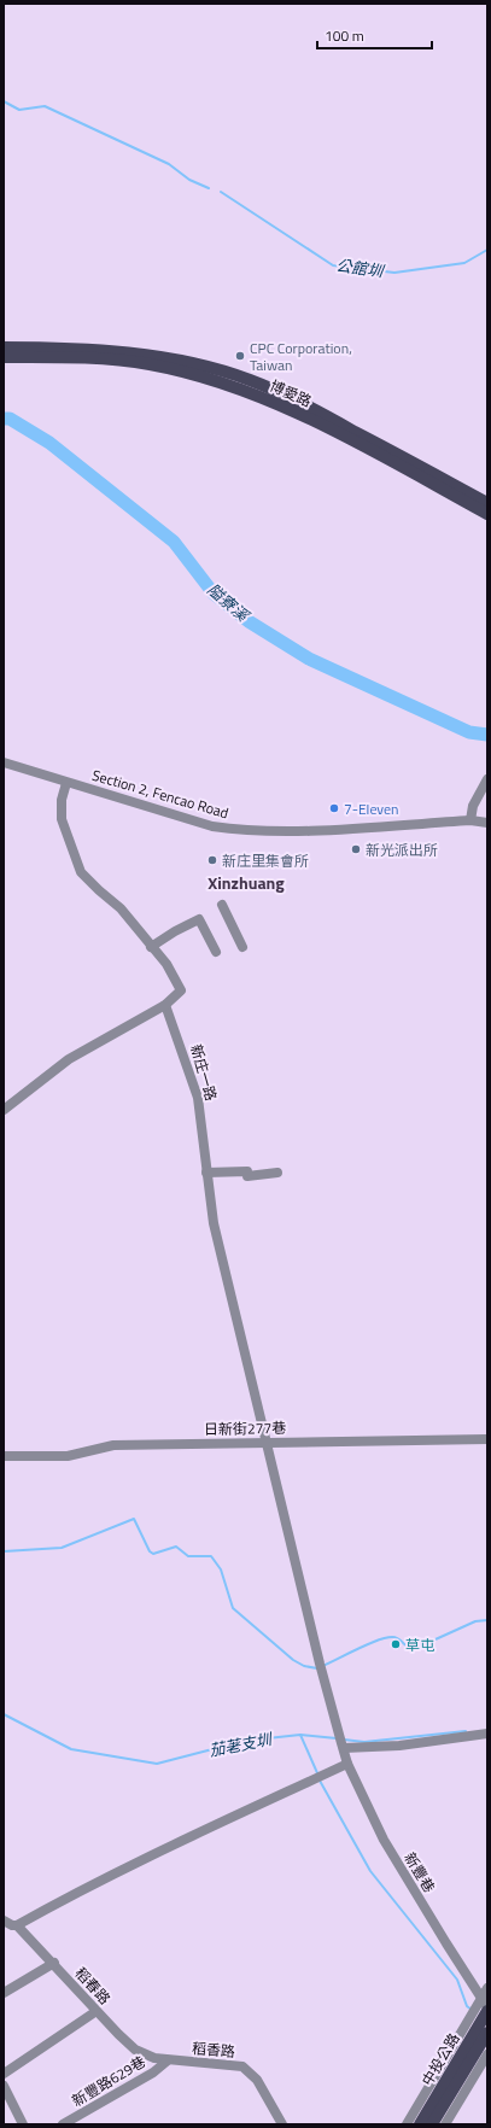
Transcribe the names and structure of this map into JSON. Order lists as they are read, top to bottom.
{
  "streets": {
    "main road": ["博愛路", "中投公路"],
    "street": [
      "Section 2, Fencao Road",
      "新庄一路",
      "日新街277巷",
      "新豐巷",
      "稻春路",
      "稻香路",
      "新豐路629巷"
    ]
  },
  "crossings": [
    ["新庄一路", "日新街277巷"],
    ["新庄一路", "新豐巷"],
    ["新豐巷", "中投公路"],
    ["稻春路", "稻香路"],
    ["稻春路", "新豐路629巷"],
    ["稻香路", "新豐路629巷"]
  ],
  "districts": ["Xinzhuang"],
  "water": ["公館圳", "隘寮溪", "茄荖支圳"],
  "places": [
    "CPC Corporation, Taiwan",
    "7-Eleven",
    "新光派出所",
    "新庄里集會所",
    "草屯"
  ],
  "scale_bar": "100 m"
}
